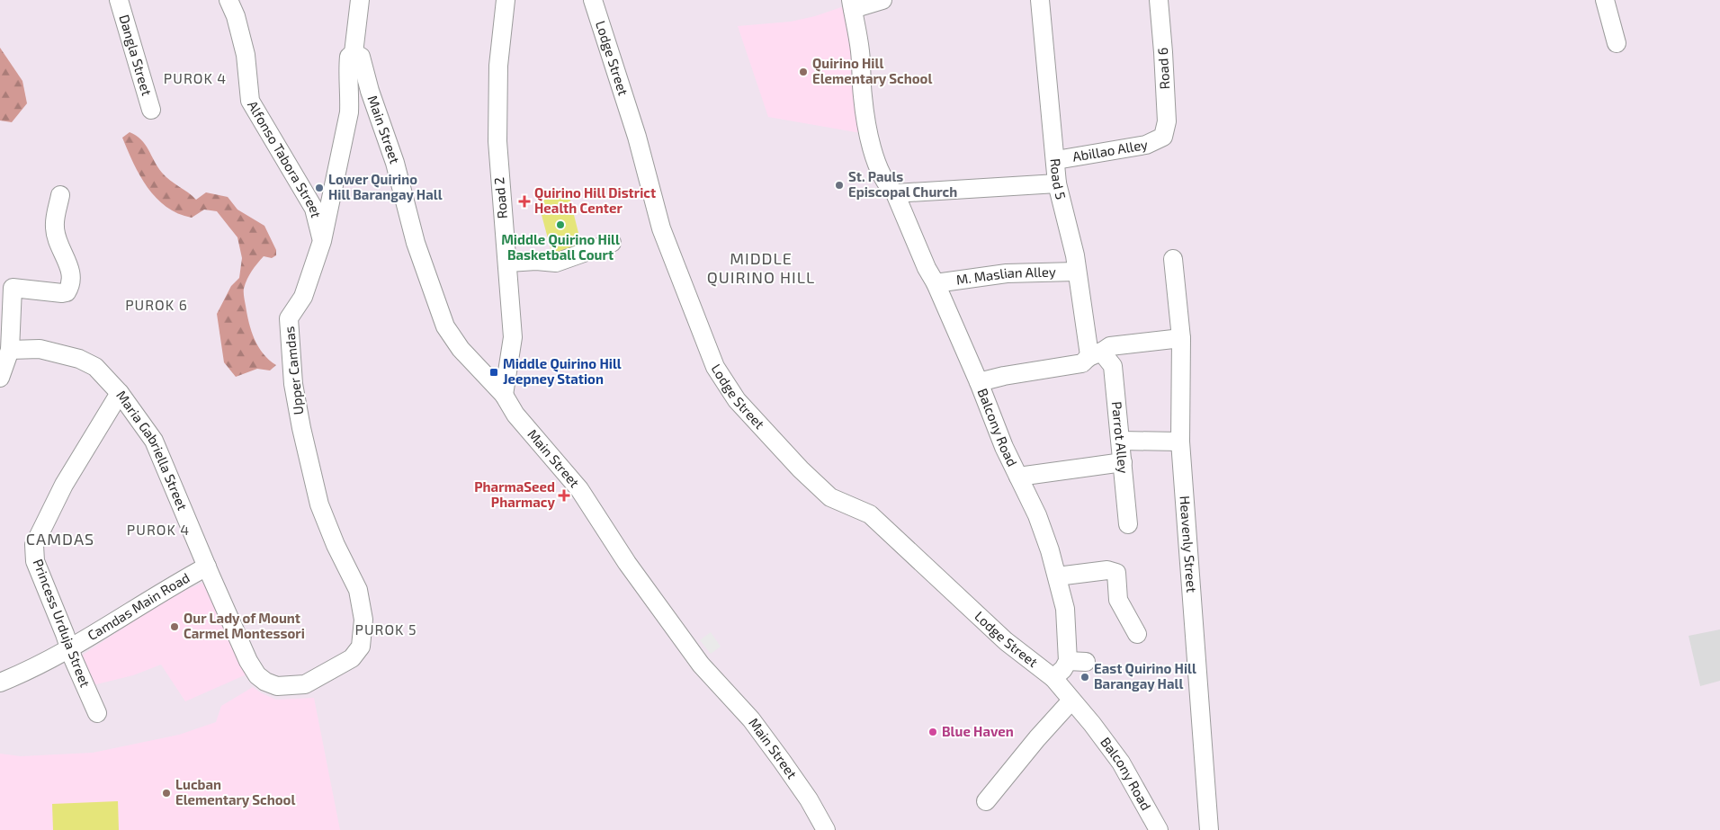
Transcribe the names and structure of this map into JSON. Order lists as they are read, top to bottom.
{
  "streets": {
    "street": [
      "Dangla Street",
      "Lodge Street",
      "Road 6",
      "Main Street",
      "Abillao Alley",
      "Alfonso Tabora Street",
      "Road 5",
      "Road 2",
      "M. Maslian Alley",
      "Upper Camdas",
      "Balcony Road",
      "Parrot Alley",
      "Maria Gabriella Street",
      "Heavenly Street",
      "Camdas Main Road",
      "Princess Urduja Street"
    ]
  },
  "crossings": [
    ["Lodge Street", "Balcony Road"],
    ["Road 6", "Abillao Alley"],
    ["Main Street", "Road 2"],
    ["Main Street", "Upper Camdas"],
    ["Abillao Alley", "Road 5"],
    ["Alfonso Tabora Street", "Upper Camdas"],
    ["Road 5", "M. Maslian Alley"],
    ["Road 5", "Parrot Alley"],
    ["M. Maslian Alley", "Balcony Road"],
    ["Upper Camdas", "Maria Gabriella Street"],
    ["Maria Gabriella Street", "Camdas Main Road"],
    ["Maria Gabriella Street", "Princess Urduja Street"],
    ["Camdas Main Road", "Princess Urduja Street"]
  ],
  "districts": [
    "PUROK 4",
    "MIDDLE QUIRINO HILL",
    "PUROK 6",
    "PUROK 4",
    "CAMDAS",
    "PUROK 5"
  ],
  "places": {
    "other": [
      "Quirino Hill Elementary School",
      "St. Pauls Episcopal Church",
      "Lower Quirino Hill Barangay Hall",
      "Middle Quirino Hill Basketball Court",
      "Our Lady of Mount Carmel Montessori",
      "East Quirino Hill Barangay Hall",
      "Blue Haven",
      "Lucban Elementary School"
    ],
    "health": ["Quirino Hill District Health Center", "PharmaSeed Pharmacy"],
    "transit": ["Middle Quirino Hill Jeepney Station"]
  }
}
